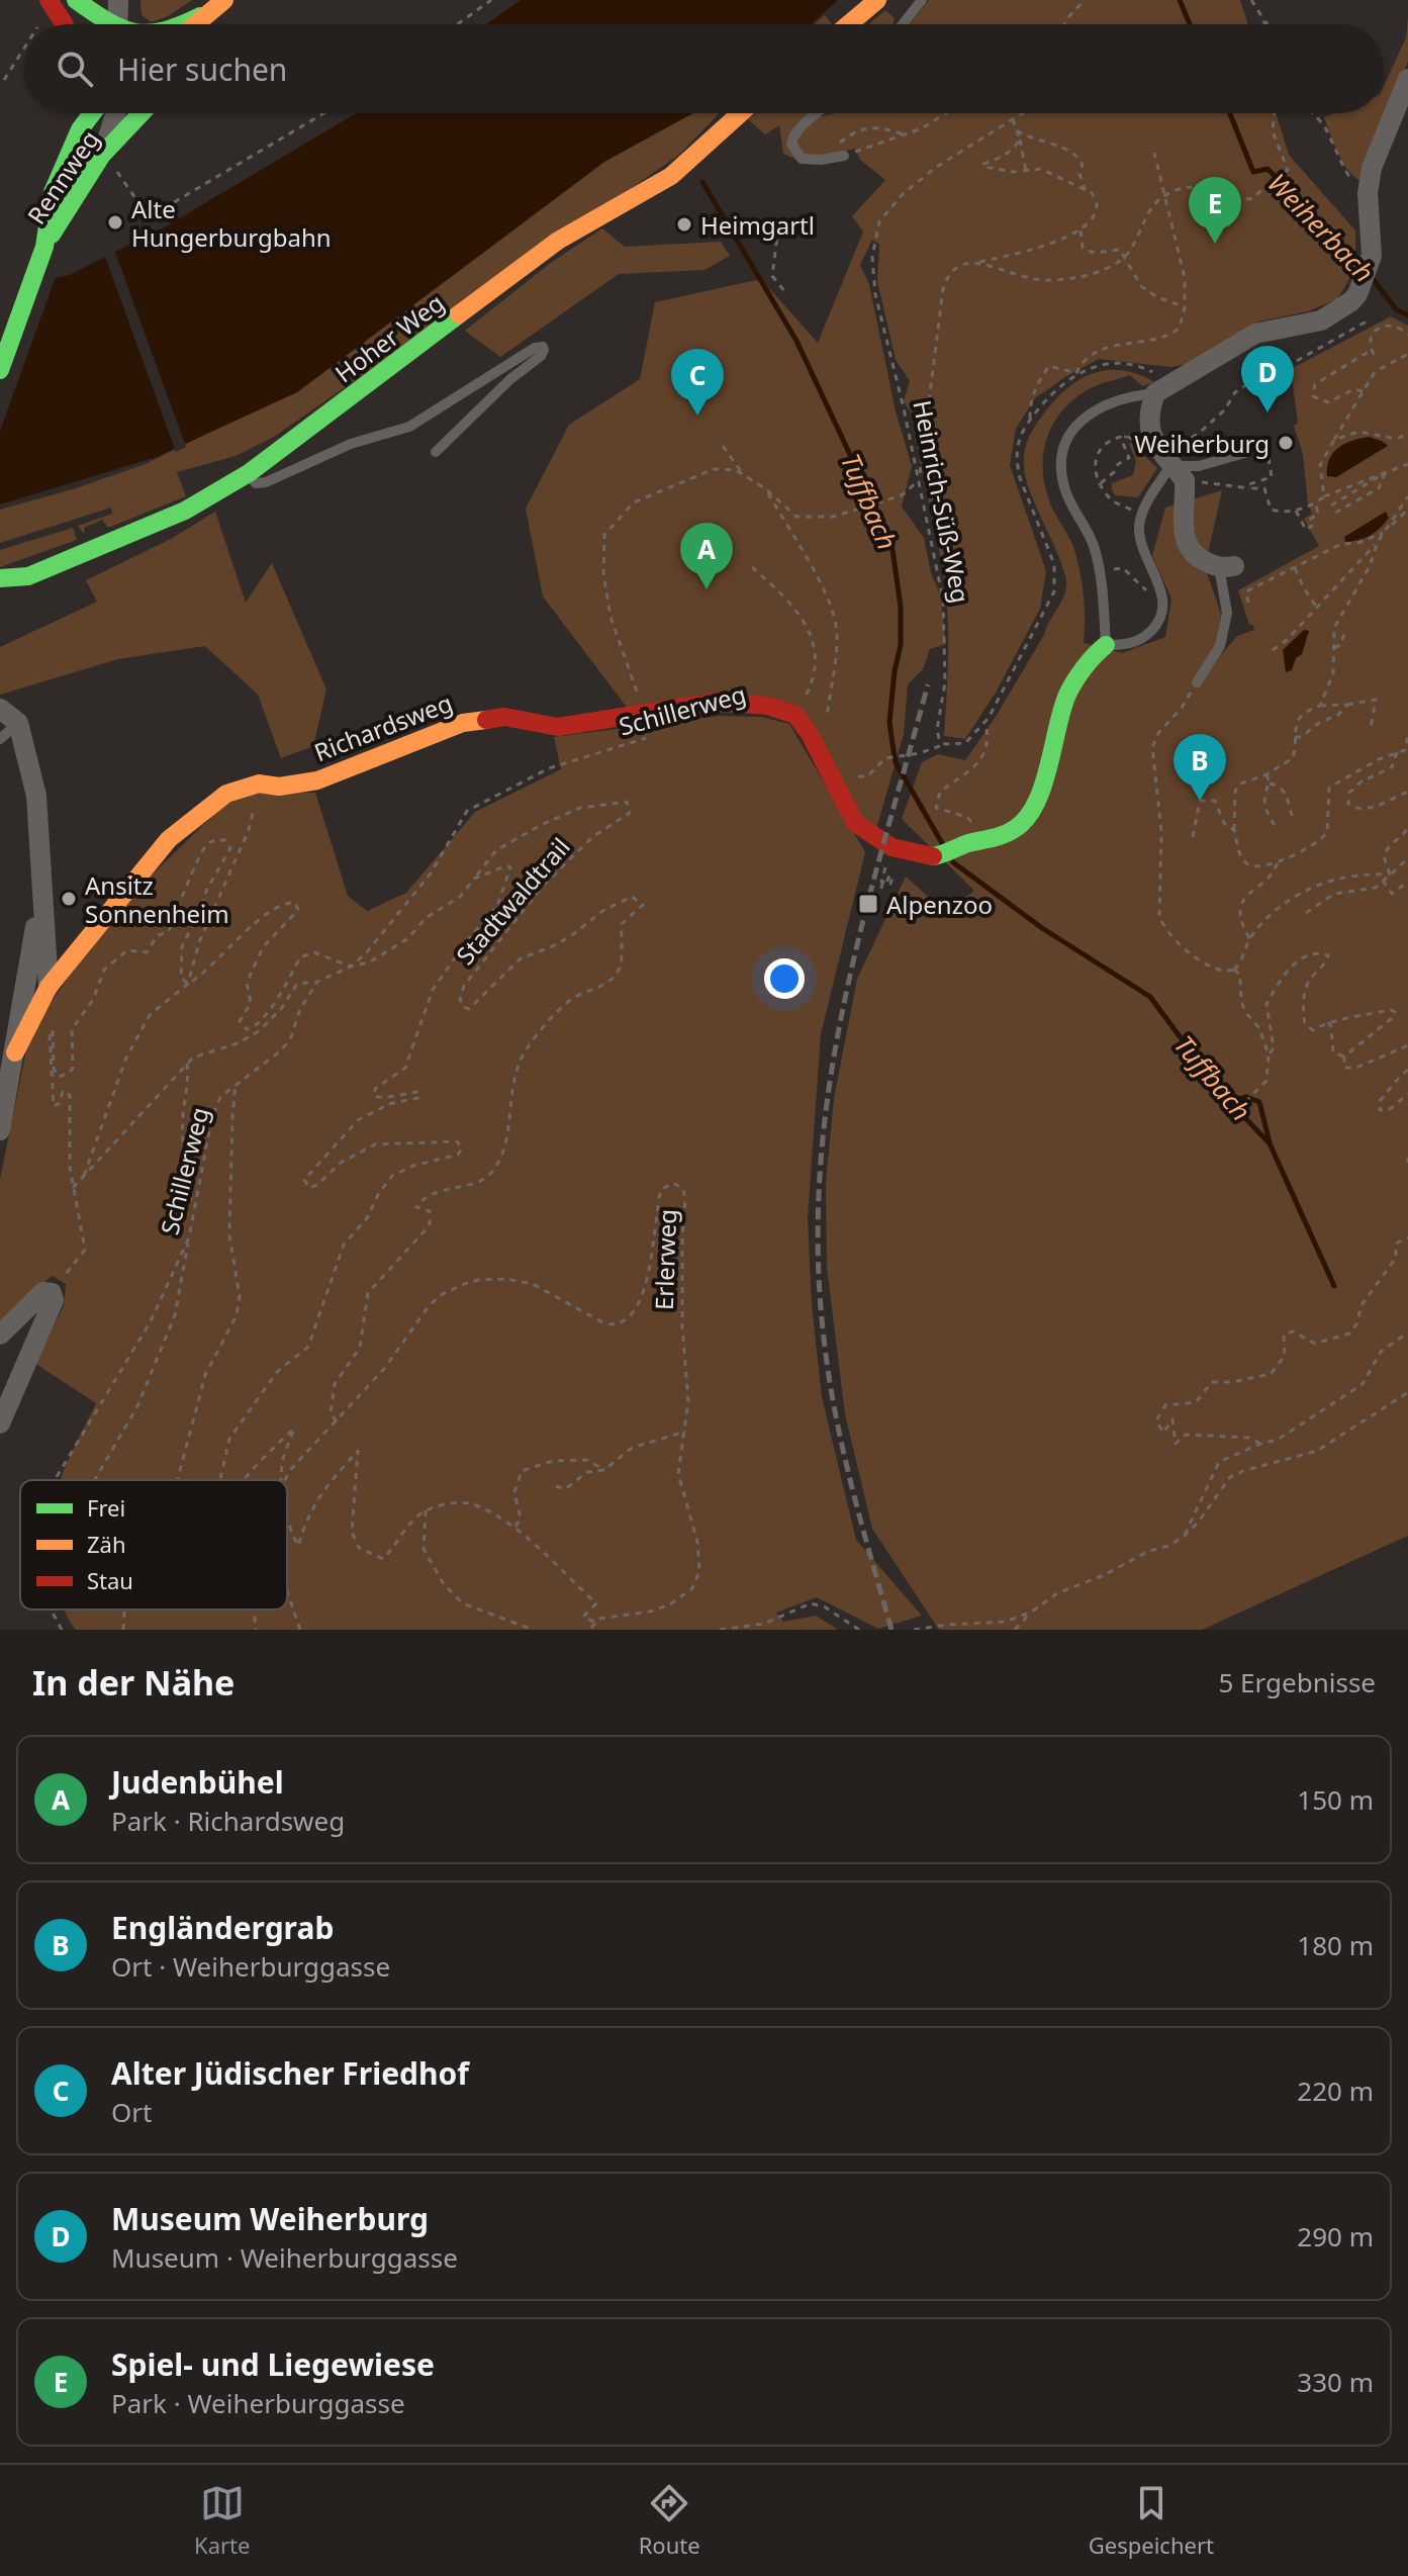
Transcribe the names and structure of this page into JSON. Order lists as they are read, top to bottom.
{
  "streets": {
    "street": ["Rennweg", "Hoher Weg", "Richardsweg"],
    "path": [
      "Heinrich-Süß-Weg",
      "Schillerweg",
      "Stadtwaldtrail",
      "Erlerweg"
    ]
  },
  "crossings": [
    ["Stadtwaldtrail", "Erlerweg"]
  ],
  "water": ["Weiherbach", "Tuffbach"],
  "places": {
    "other": [
      "Alte Hungerburgbahn",
      "Heimgartl",
      "Weiherburg",
      "Ansitz Sonnenheim"
    ],
    "transit": ["Alpenzoo"]
  },
  "legend": ["Frei", "Zäh", "Stau"],
  "page": {
    "search": "Hier suchen",
    "pins": [
      "E",
      "D",
      "C",
      "A",
      "B"
    ],
    "heading": ["In der Nähe", "5 Ergebnisse"],
    "list": [
      {
        "mark": "A",
        "name": "Judenbühel",
        "note": "Park · Richardsweg",
        "value": "150 m"
      },
      {
        "mark": "B",
        "name": "Engländergrab",
        "note": "Ort · Weiherburggasse",
        "value": "180 m"
      },
      {
        "mark": "C",
        "name": "Alter Jüdischer Friedhof",
        "note": "Ort",
        "value": "220 m"
      },
      {
        "mark": "D",
        "name": "Museum Weiherburg",
        "note": "Museum · Weiherburggasse",
        "value": "290 m"
      },
      {
        "mark": "E",
        "name": "Spiel- und Liegewiese",
        "note": "Park · Weiherburggasse",
        "value": "330 m"
      }
    ],
    "nav": ["Karte", "Route", "Gespeichert"]
  }
}
